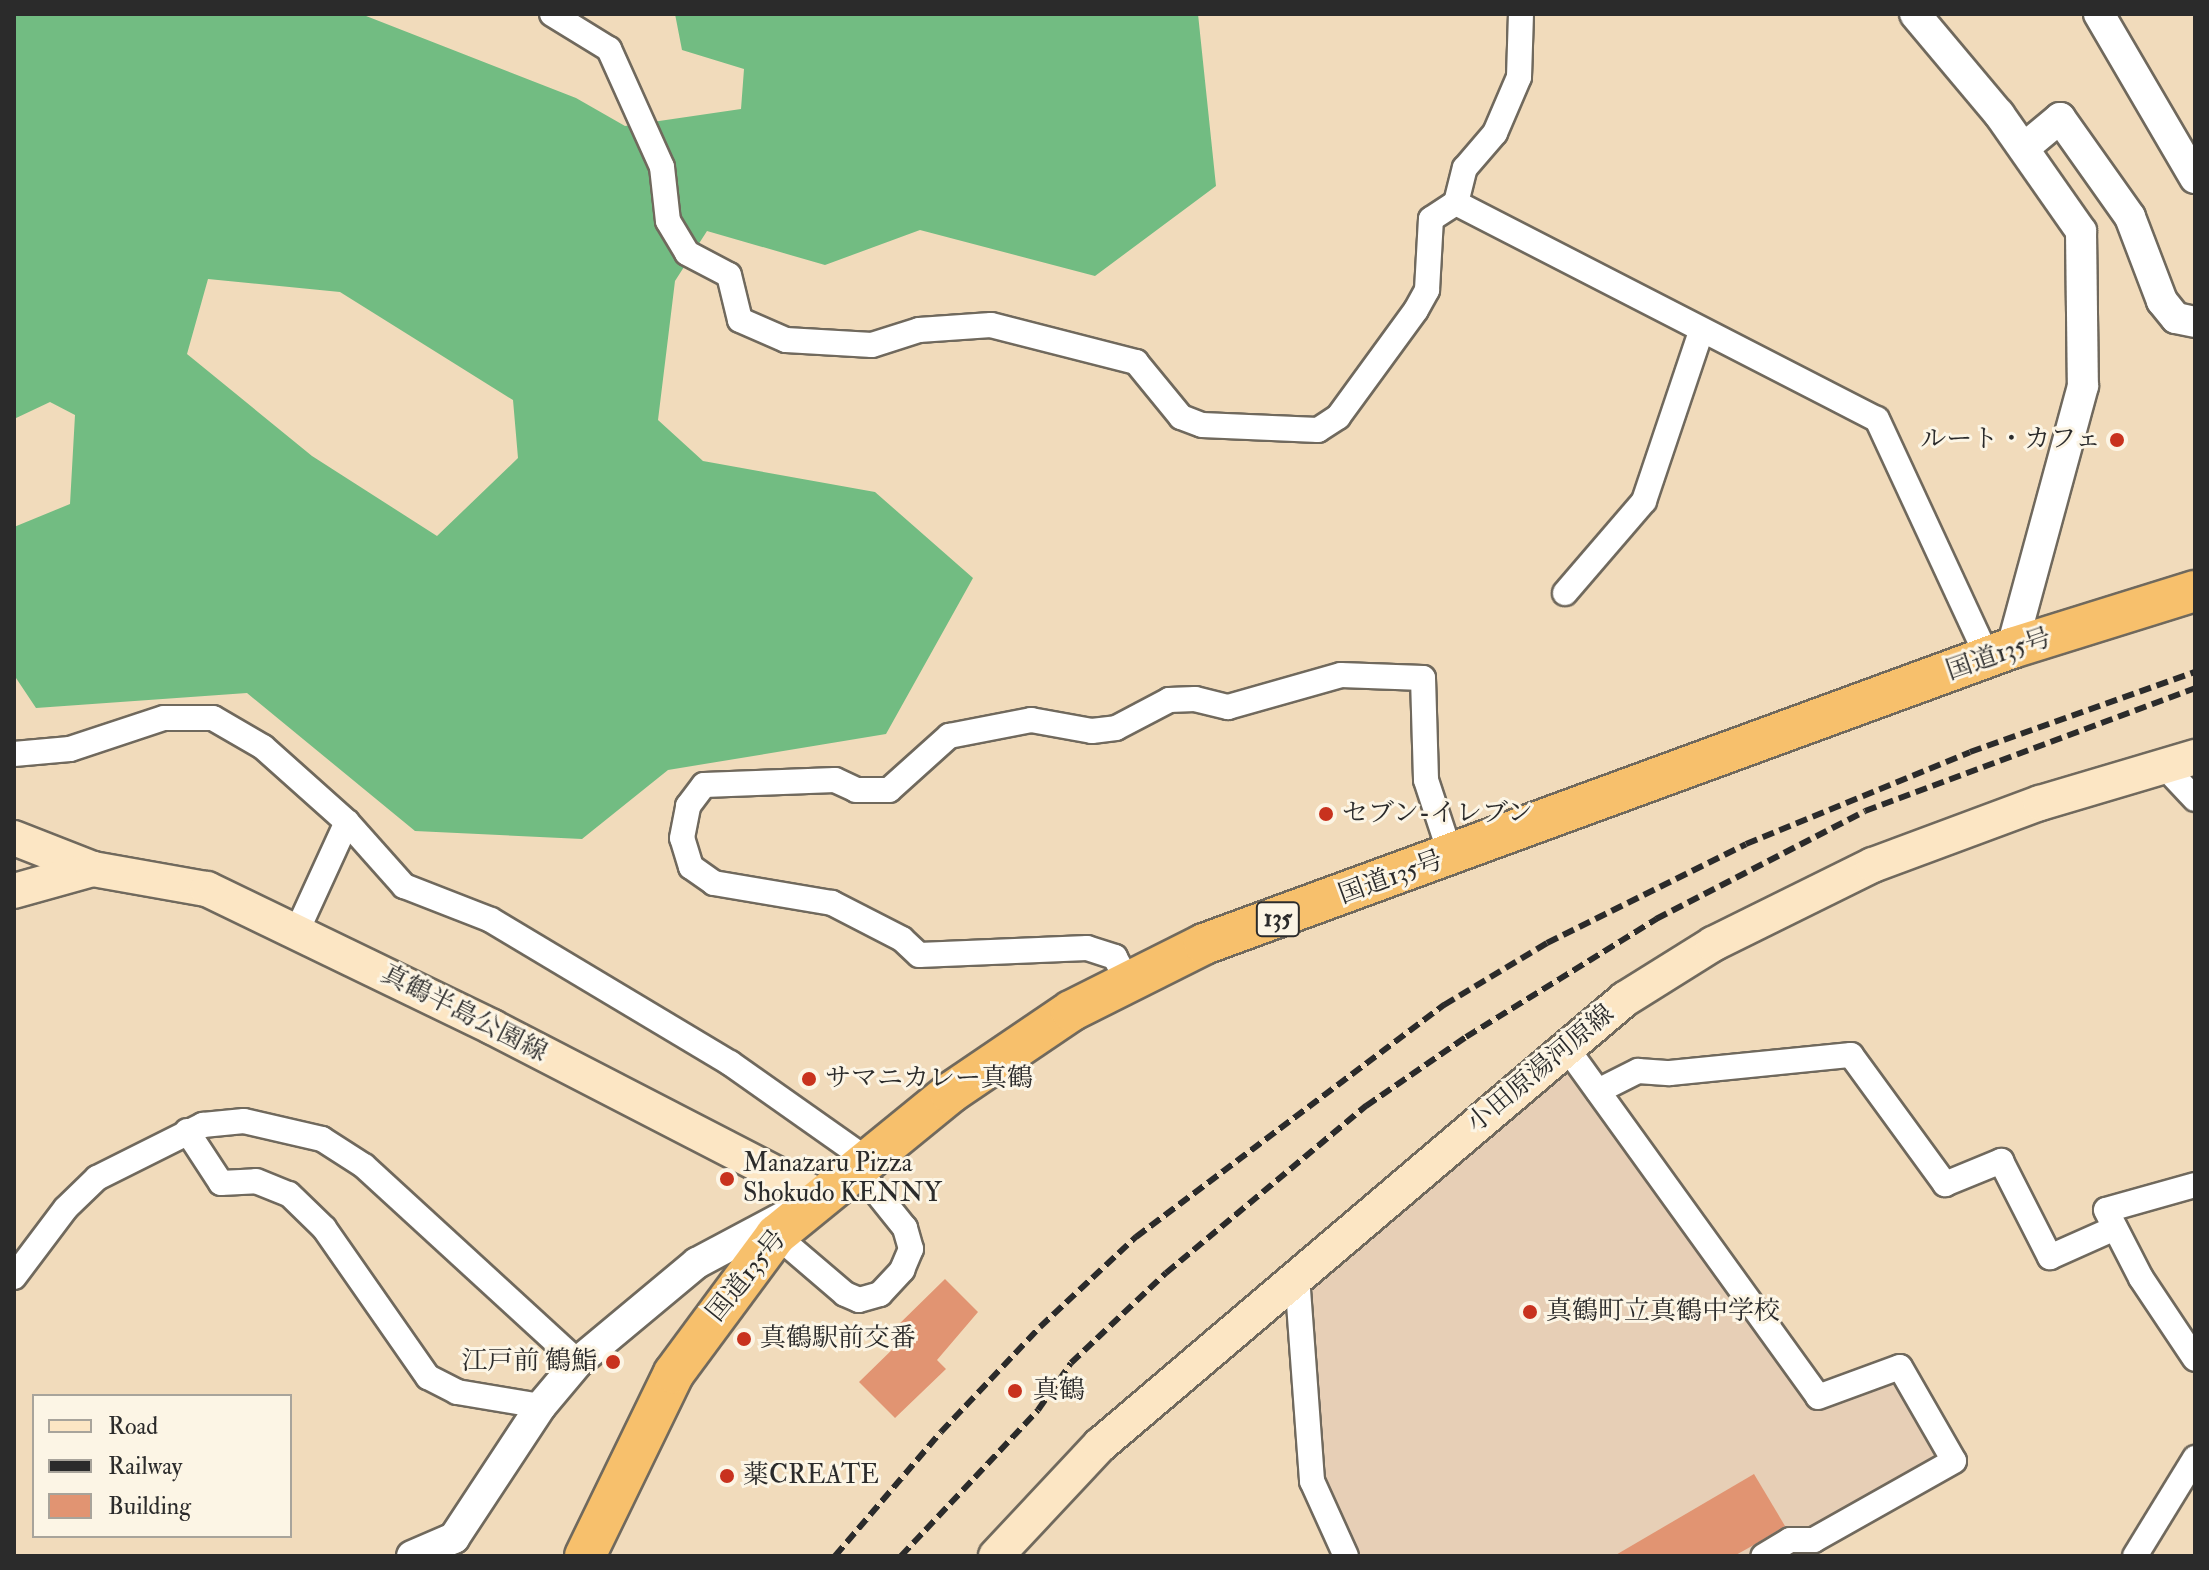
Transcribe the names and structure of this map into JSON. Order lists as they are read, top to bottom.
{
  "streets": {
    "highway": ["国道135号", "135"],
    "main road": ["真鶴半島公園線", "小田原湯河原線"]
  },
  "crossings": [
    ["国道135号", "真鶴半島公園線"]
  ],
  "places": [
    "ルート・カフェ",
    "セブン-イレブン",
    "サマニカレー真鶴",
    "Manazaru Pizza Shokudo KENNY",
    "真鶴町立真鶴中学校",
    "真鶴駅前交番",
    "江戸前 鶴鮨",
    "真鶴",
    "薬CREATE"
  ],
  "legend": ["Road", "Railway", "Building"]
}
